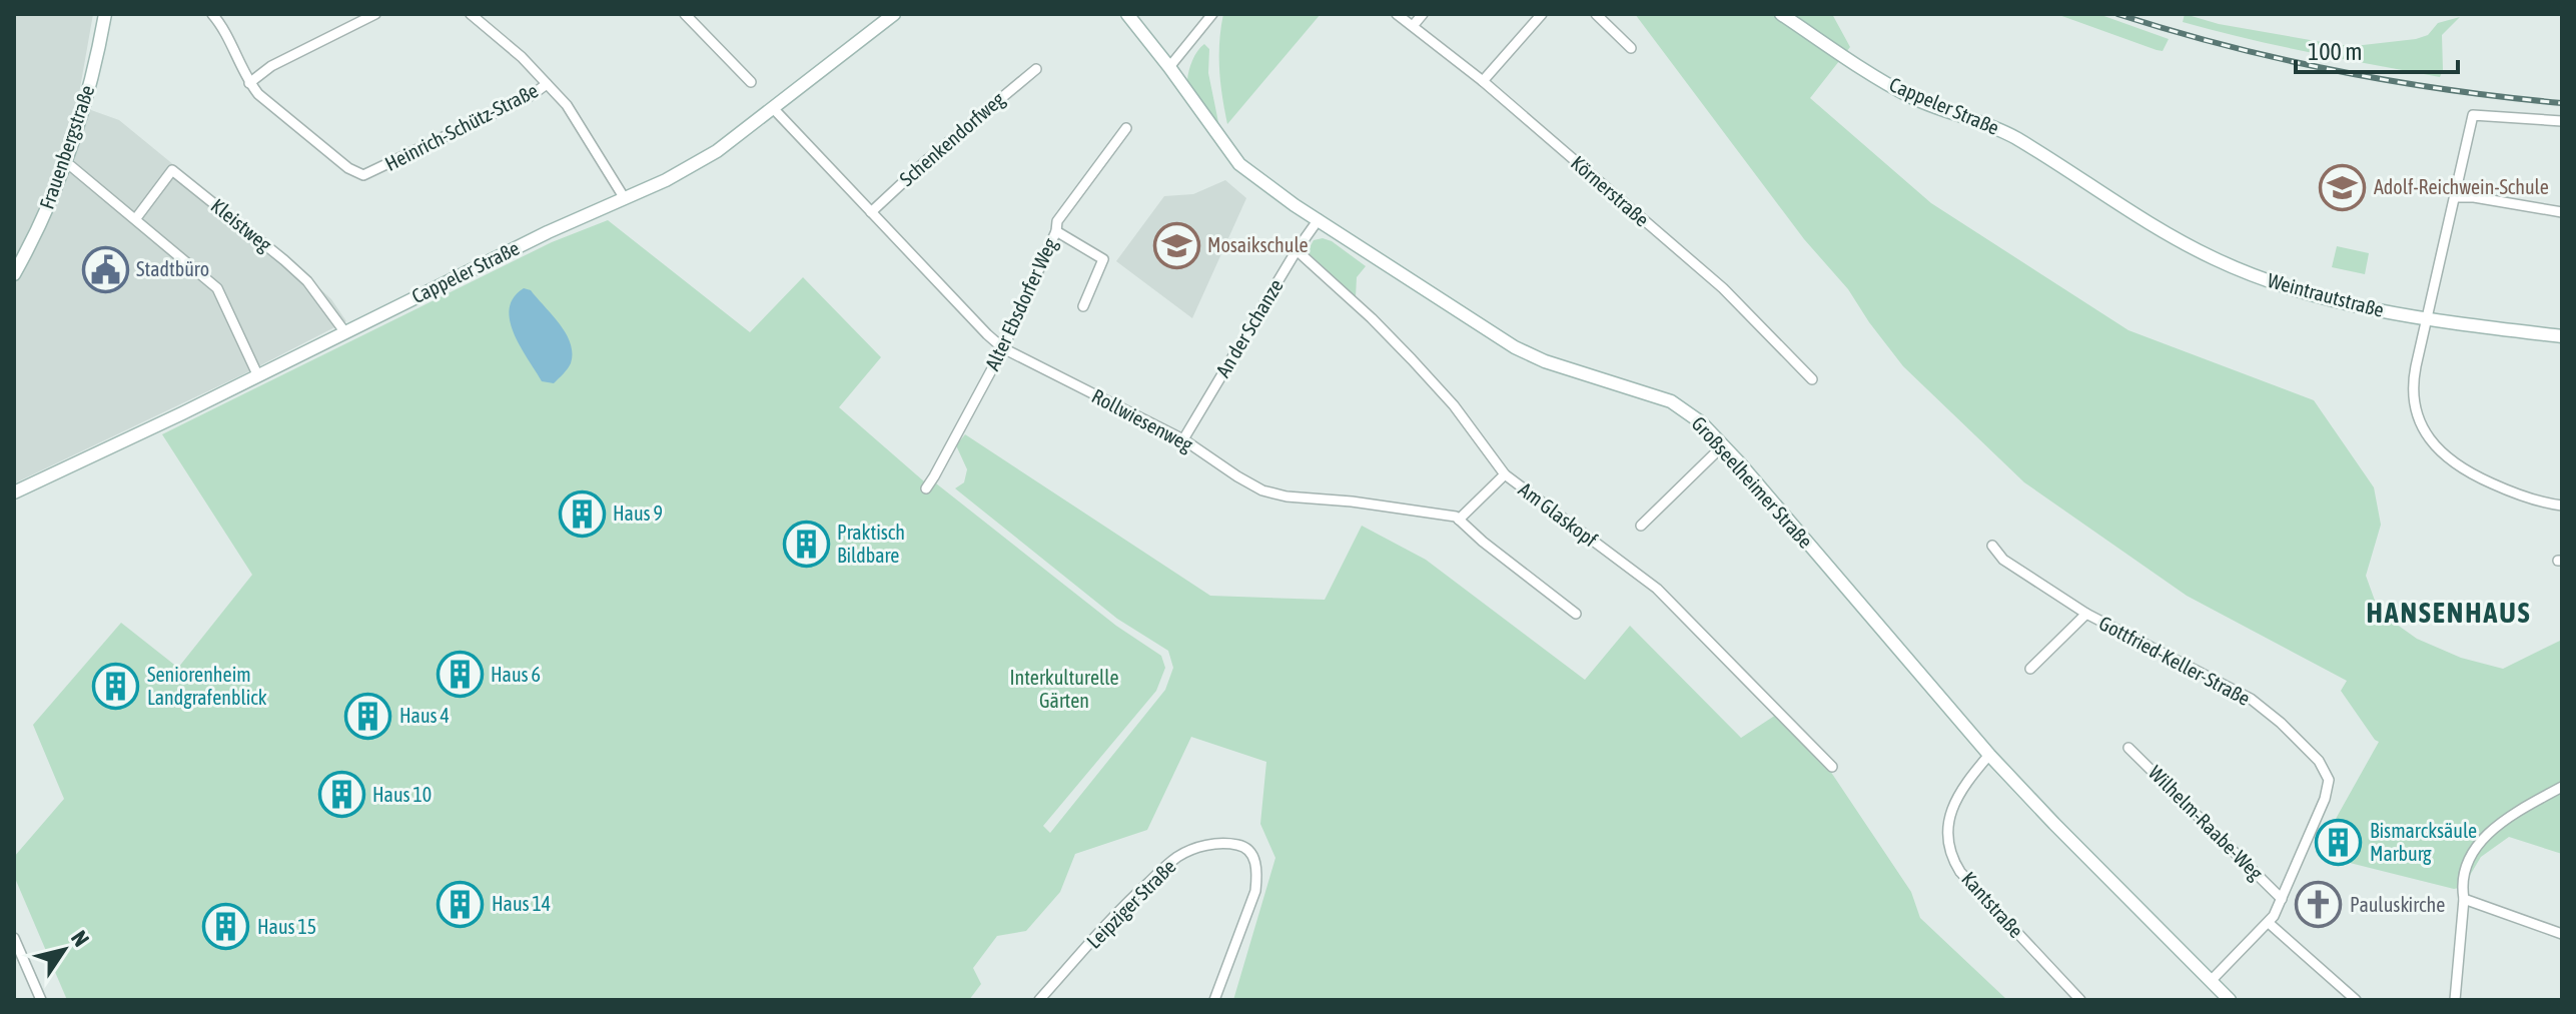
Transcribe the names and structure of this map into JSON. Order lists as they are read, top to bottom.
{
  "streets": {
    "main road": [
      "Cappeler Straße",
      "Frauenbergstraße",
      "Weintrautstraße",
      "Großseelheimer Straße"
    ],
    "street": [
      "Heinrich-Schütz-Straße",
      "Schenkendorfweg",
      "Körnerstraße",
      "Kleistweg",
      "Alter Ebsdorfer Weg",
      "An der Schanze",
      "Rollwiesenweg",
      "Am Glaskopf",
      "Gottfried-Keller-Straße",
      "Wilhelm-Raabe-Weg",
      "Leipziger Straße",
      "Kantstraße"
    ]
  },
  "crossings": [
    ["Cappeler Straße", "Kleistweg"],
    ["Cappeler Straße", "Weintrautstraße"],
    ["Cappeler Straße", "Rollwiesenweg"],
    ["Schenkendorfweg", "Rollwiesenweg"],
    ["Alter Ebsdorfer Weg", "Rollwiesenweg"],
    ["An der Schanze", "Rollwiesenweg"],
    ["An der Schanze", "Großseelheimer Straße"],
    ["An der Schanze", "Am Glaskopf"],
    ["Großseelheimer Straße", "Gottfried-Keller-Straße"],
    ["Großseelheimer Straße", "Kantstraße"],
    ["Gottfried-Keller-Straße", "Wilhelm-Raabe-Weg"]
  ],
  "districts": ["HANSENHAUS"],
  "parks": ["Interkulturelle Gärten"],
  "places": {
    "school or university": ["Adolf-Reichwein-Schule", "Mosaikschule"],
    "public building": ["Stadtbüro"],
    "building": [
      "Haus 9",
      "Praktisch Bildbare",
      "Haus 6",
      "Seniorenheim Landgrafenblick",
      "Haus 4",
      "Haus 10",
      "Bismarcksäule Marburg",
      "Haus 14",
      "Haus 15"
    ],
    "church": ["Pauluskirche"]
  },
  "scale_bar": "100 m",
  "north": "top right"
}
